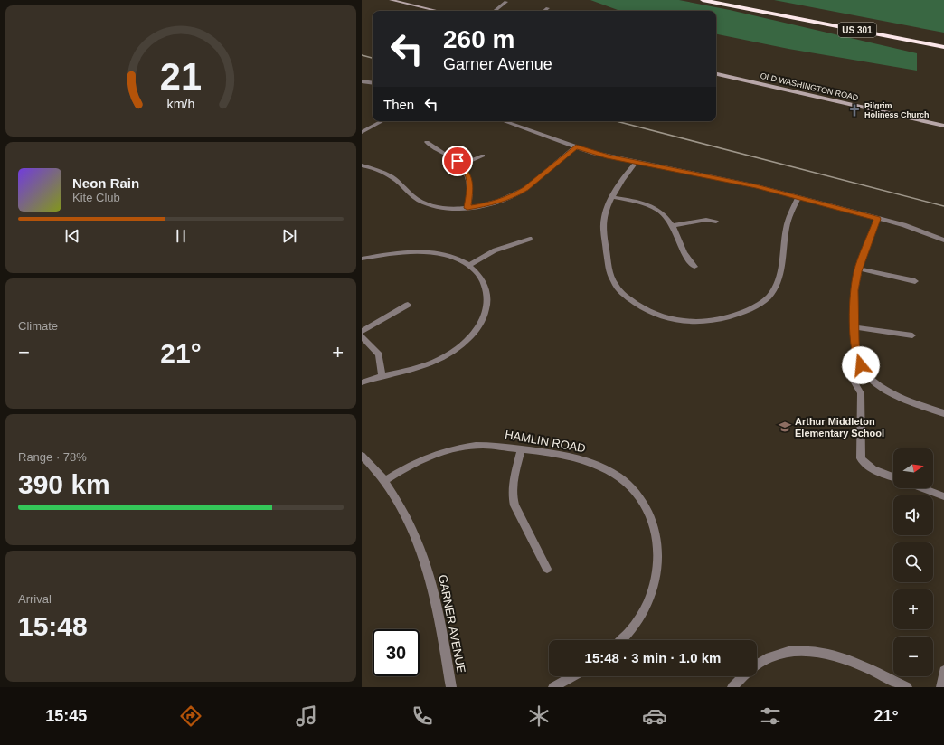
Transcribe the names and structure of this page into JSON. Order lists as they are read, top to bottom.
{
  "streets": {
    "highway": ["US 301"],
    "main road": ["OLD WASHINGTON ROAD"],
    "street": ["HAMLIN ROAD", "GARNER AVENUE"]
  },
  "crossings": [
    ["HAMLIN ROAD", "GARNER AVENUE"]
  ],
  "places": {
    "church": ["Pilgrim Holiness Church"],
    "school or university": ["Arthur Middleton Elementary School"]
  },
  "north": "right",
  "page": {
    "turn": ["260 m", "Garner Avenue"],
    "then": "Then",
    "song": ["Neon Rain", "Kite Club"],
    "tile": [
      "Climate",
      ["Range · 78%", "390 km"],
      ["Arrival", "15:48"]
    ],
    "heat": ["−", "21°", "+"],
    "map_buttons": ["+", "−"],
    "limit": "30",
    "trip": "15:48 · 3 min · 1.0 km",
    "tabs": ["15:45", "21°"],
    "gauge": ["21", "km/h"]
  }
}
